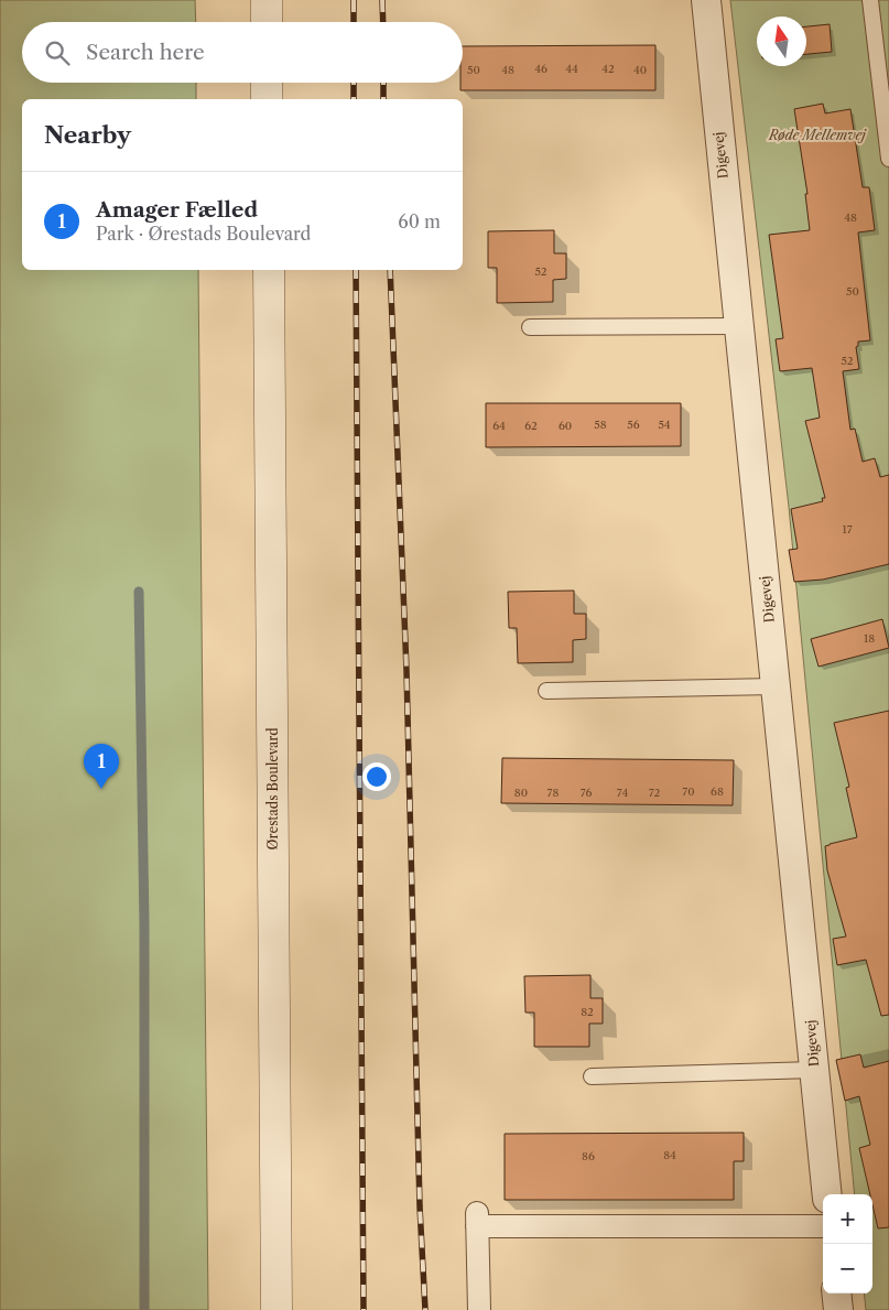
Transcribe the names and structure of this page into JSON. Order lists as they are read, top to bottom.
{
  "streets": {
    "street": ["Digevej", "Ørestads Boulevard"]
  },
  "parks": ["Røde Mellemvej"],
  "house_numbers": [
    "46",
    "44",
    "42",
    "50",
    "48",
    "40",
    "48",
    "52",
    "50",
    "52",
    "58",
    "56",
    "54",
    "64",
    "62",
    "60",
    "17",
    "18",
    "70",
    "68",
    "80",
    "78",
    "76",
    "74",
    "72",
    "82",
    "84",
    "86"
  ],
  "north": "top",
  "page": {
    "search": "Search here",
    "heading": "Nearby",
    "list": [
      {
        "mark": "1",
        "name": "Amager Fælled",
        "note": "Park · Ørestads Boulevard",
        "value": "60 m"
      }
    ],
    "pins": "1",
    "map_buttons": ["+", "−"]
  }
}
